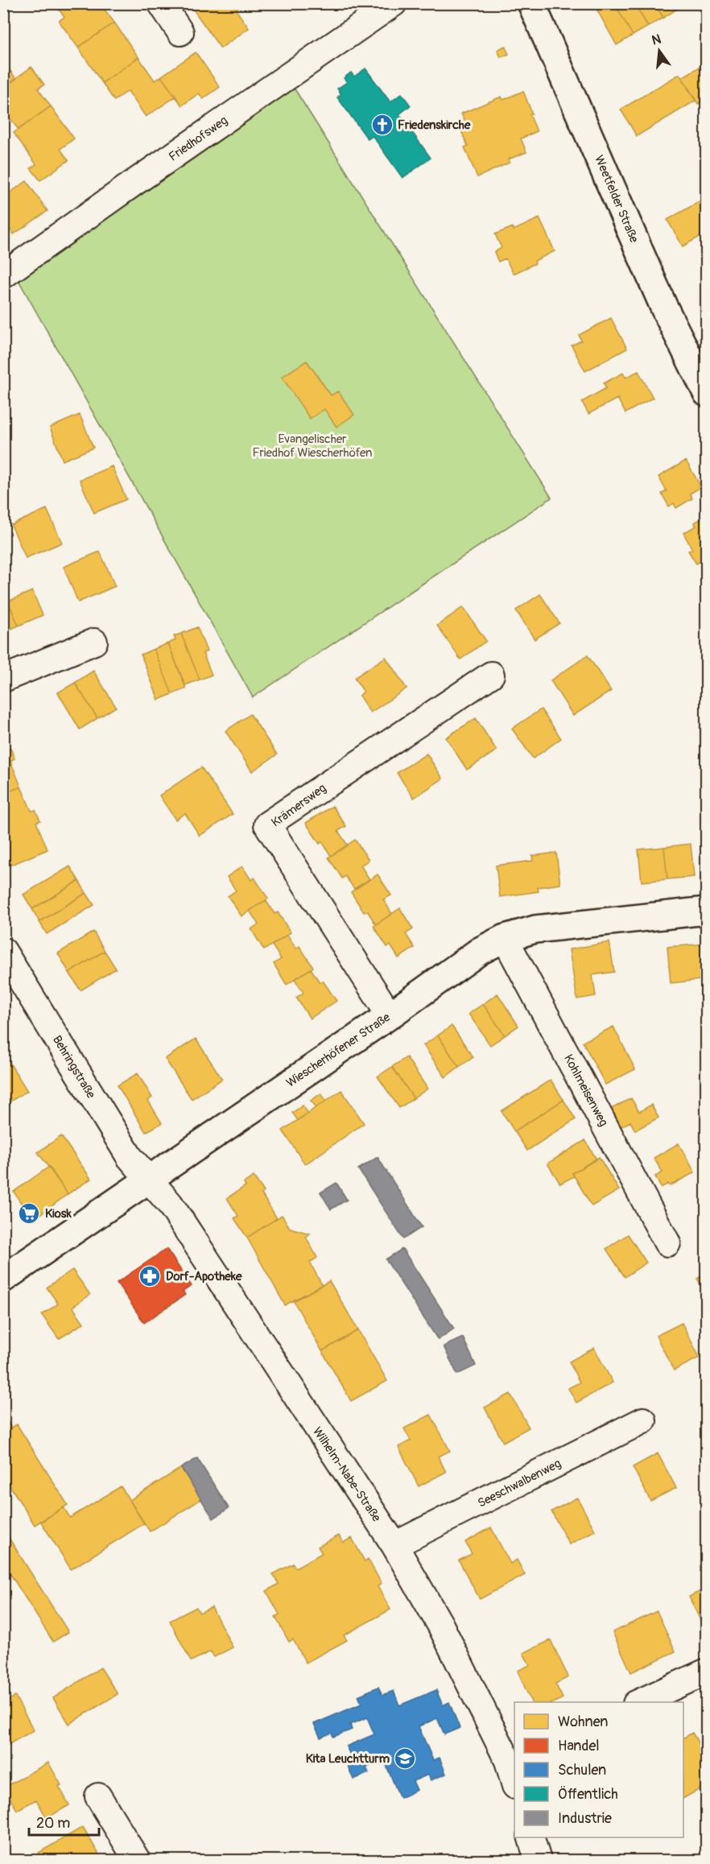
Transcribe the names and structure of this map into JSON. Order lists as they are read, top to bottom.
{
  "streets": {
    "street": [
      "Friedhofsweg",
      "Weetfelder Straße",
      "Krämersweg",
      "Wiescherhöfener Straße",
      "Behringstraße",
      "Kohlmeisenweg",
      "Wilhelm-Nabe-Straße",
      "Seeschwalbenweg"
    ]
  },
  "crossings": [
    ["Krämersweg", "Wiescherhöfener Straße"],
    ["Wiescherhöfener Straße", "Behringstraße"],
    ["Wiescherhöfener Straße", "Kohlmeisenweg"],
    ["Wiescherhöfener Straße", "Wilhelm-Nabe-Straße"],
    ["Behringstraße", "Wilhelm-Nabe-Straße"],
    ["Wilhelm-Nabe-Straße", "Seeschwalbenweg"]
  ],
  "parks": ["Evangelischer Friedhof Wiescherhöfen"],
  "places": {
    "church": ["Friedenskirche"],
    "supermarket": ["Kiosk"],
    "pharmacy": ["Dorf-Apotheke"],
    "school or university": ["Kita Leuchtturm"]
  },
  "legend": [
    "Wohnen",
    "Handel",
    "Schulen",
    "Öffentlich",
    "Industrie"
  ],
  "scale_bar": "20 m",
  "north": "top"
}
